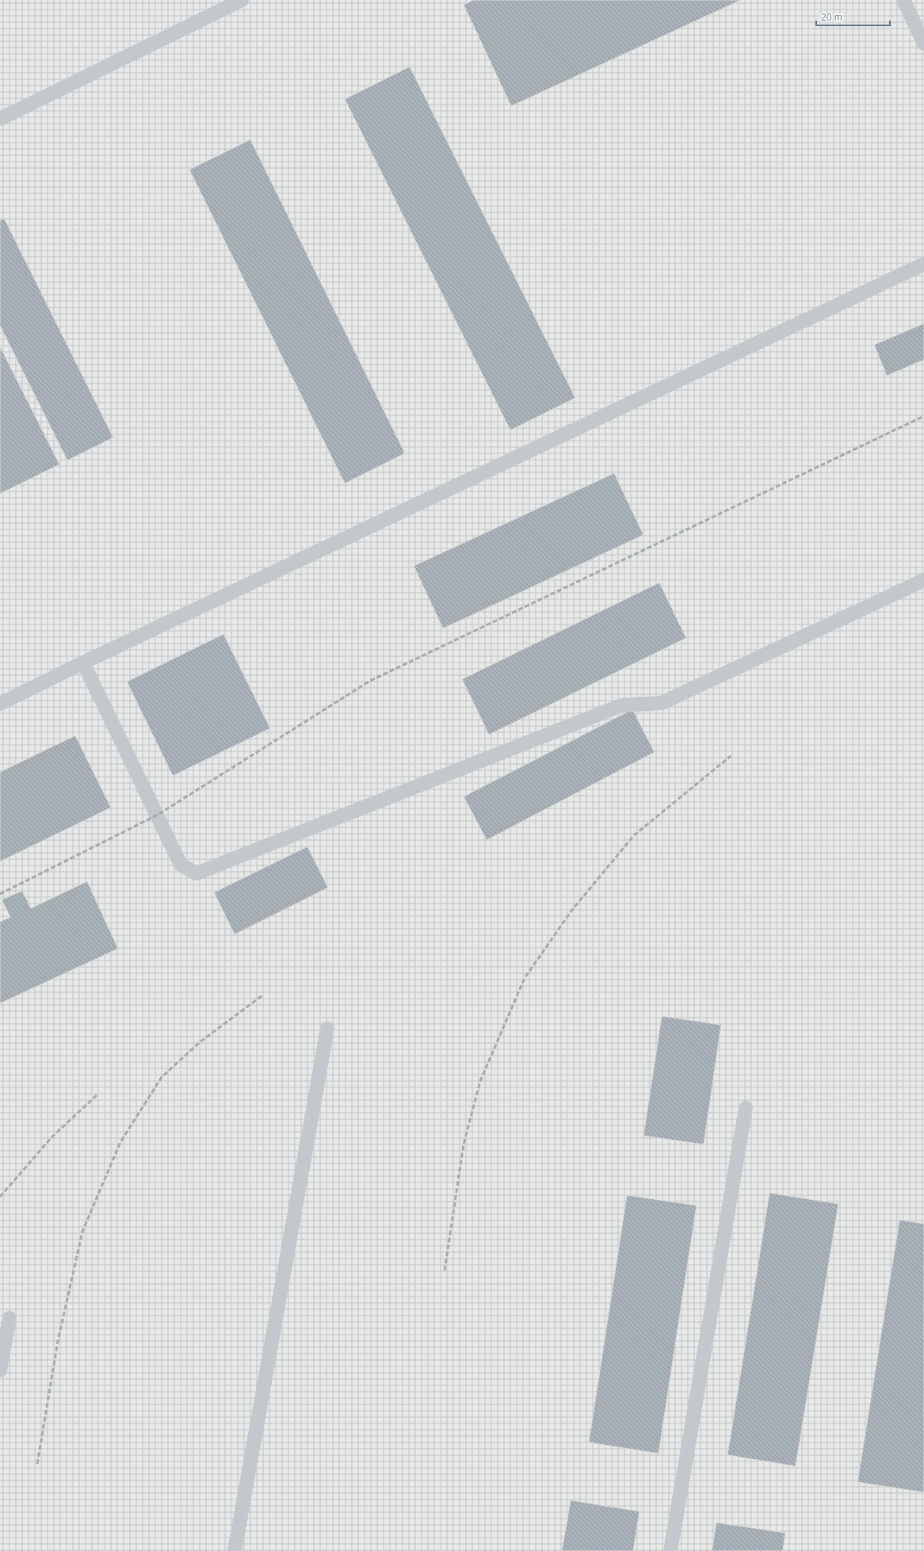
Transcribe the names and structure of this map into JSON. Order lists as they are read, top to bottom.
{
  "scale_bar": "20 m"
}
